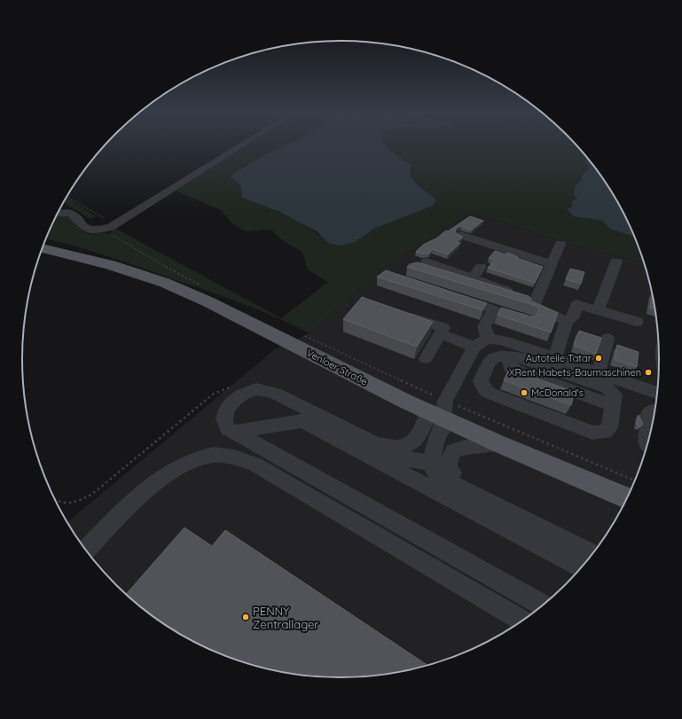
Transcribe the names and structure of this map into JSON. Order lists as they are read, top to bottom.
{
  "streets": {
    "main road": ["Venloer Straße"]
  },
  "places": [
    "Autoteile Tatar",
    "XRent Habets-Baumaschinen",
    "McDonald's",
    "PENNY Zentrallager"
  ]
}
